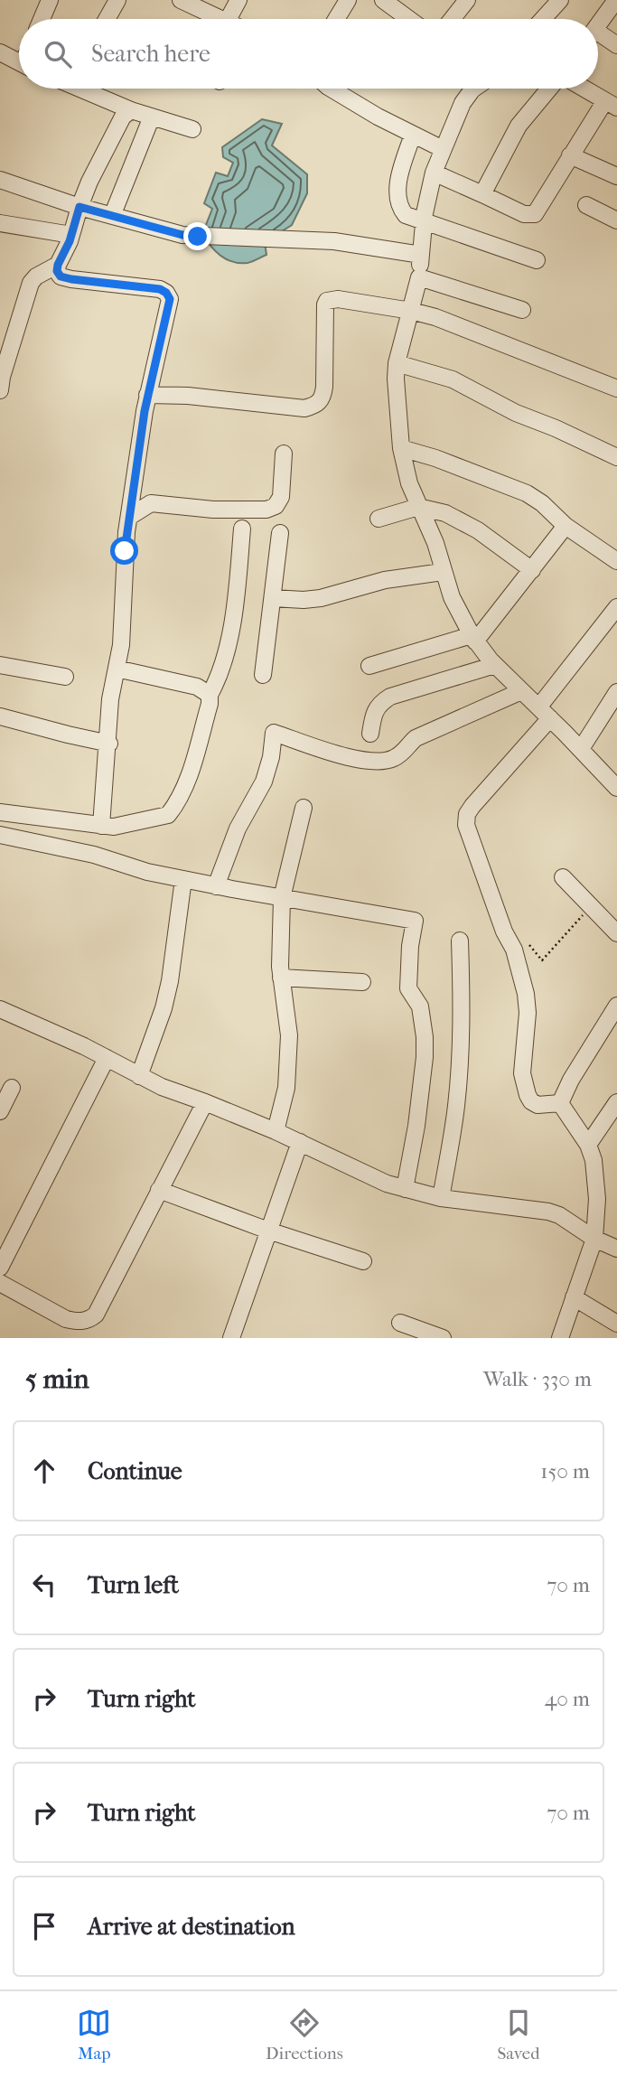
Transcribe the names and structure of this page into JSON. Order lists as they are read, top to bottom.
{
  "page": {
    "search": "Search here",
    "heading": ["5 min", "Walk · 330 m"],
    "list": [
      ["Continue", "150 m"],
      ["Turn left", "70 m"],
      ["Turn right", "40 m"],
      ["Turn right", "70 m"],
      "Arrive at destination"
    ],
    "nav": ["Map", "Directions", "Saved"]
  }
}
